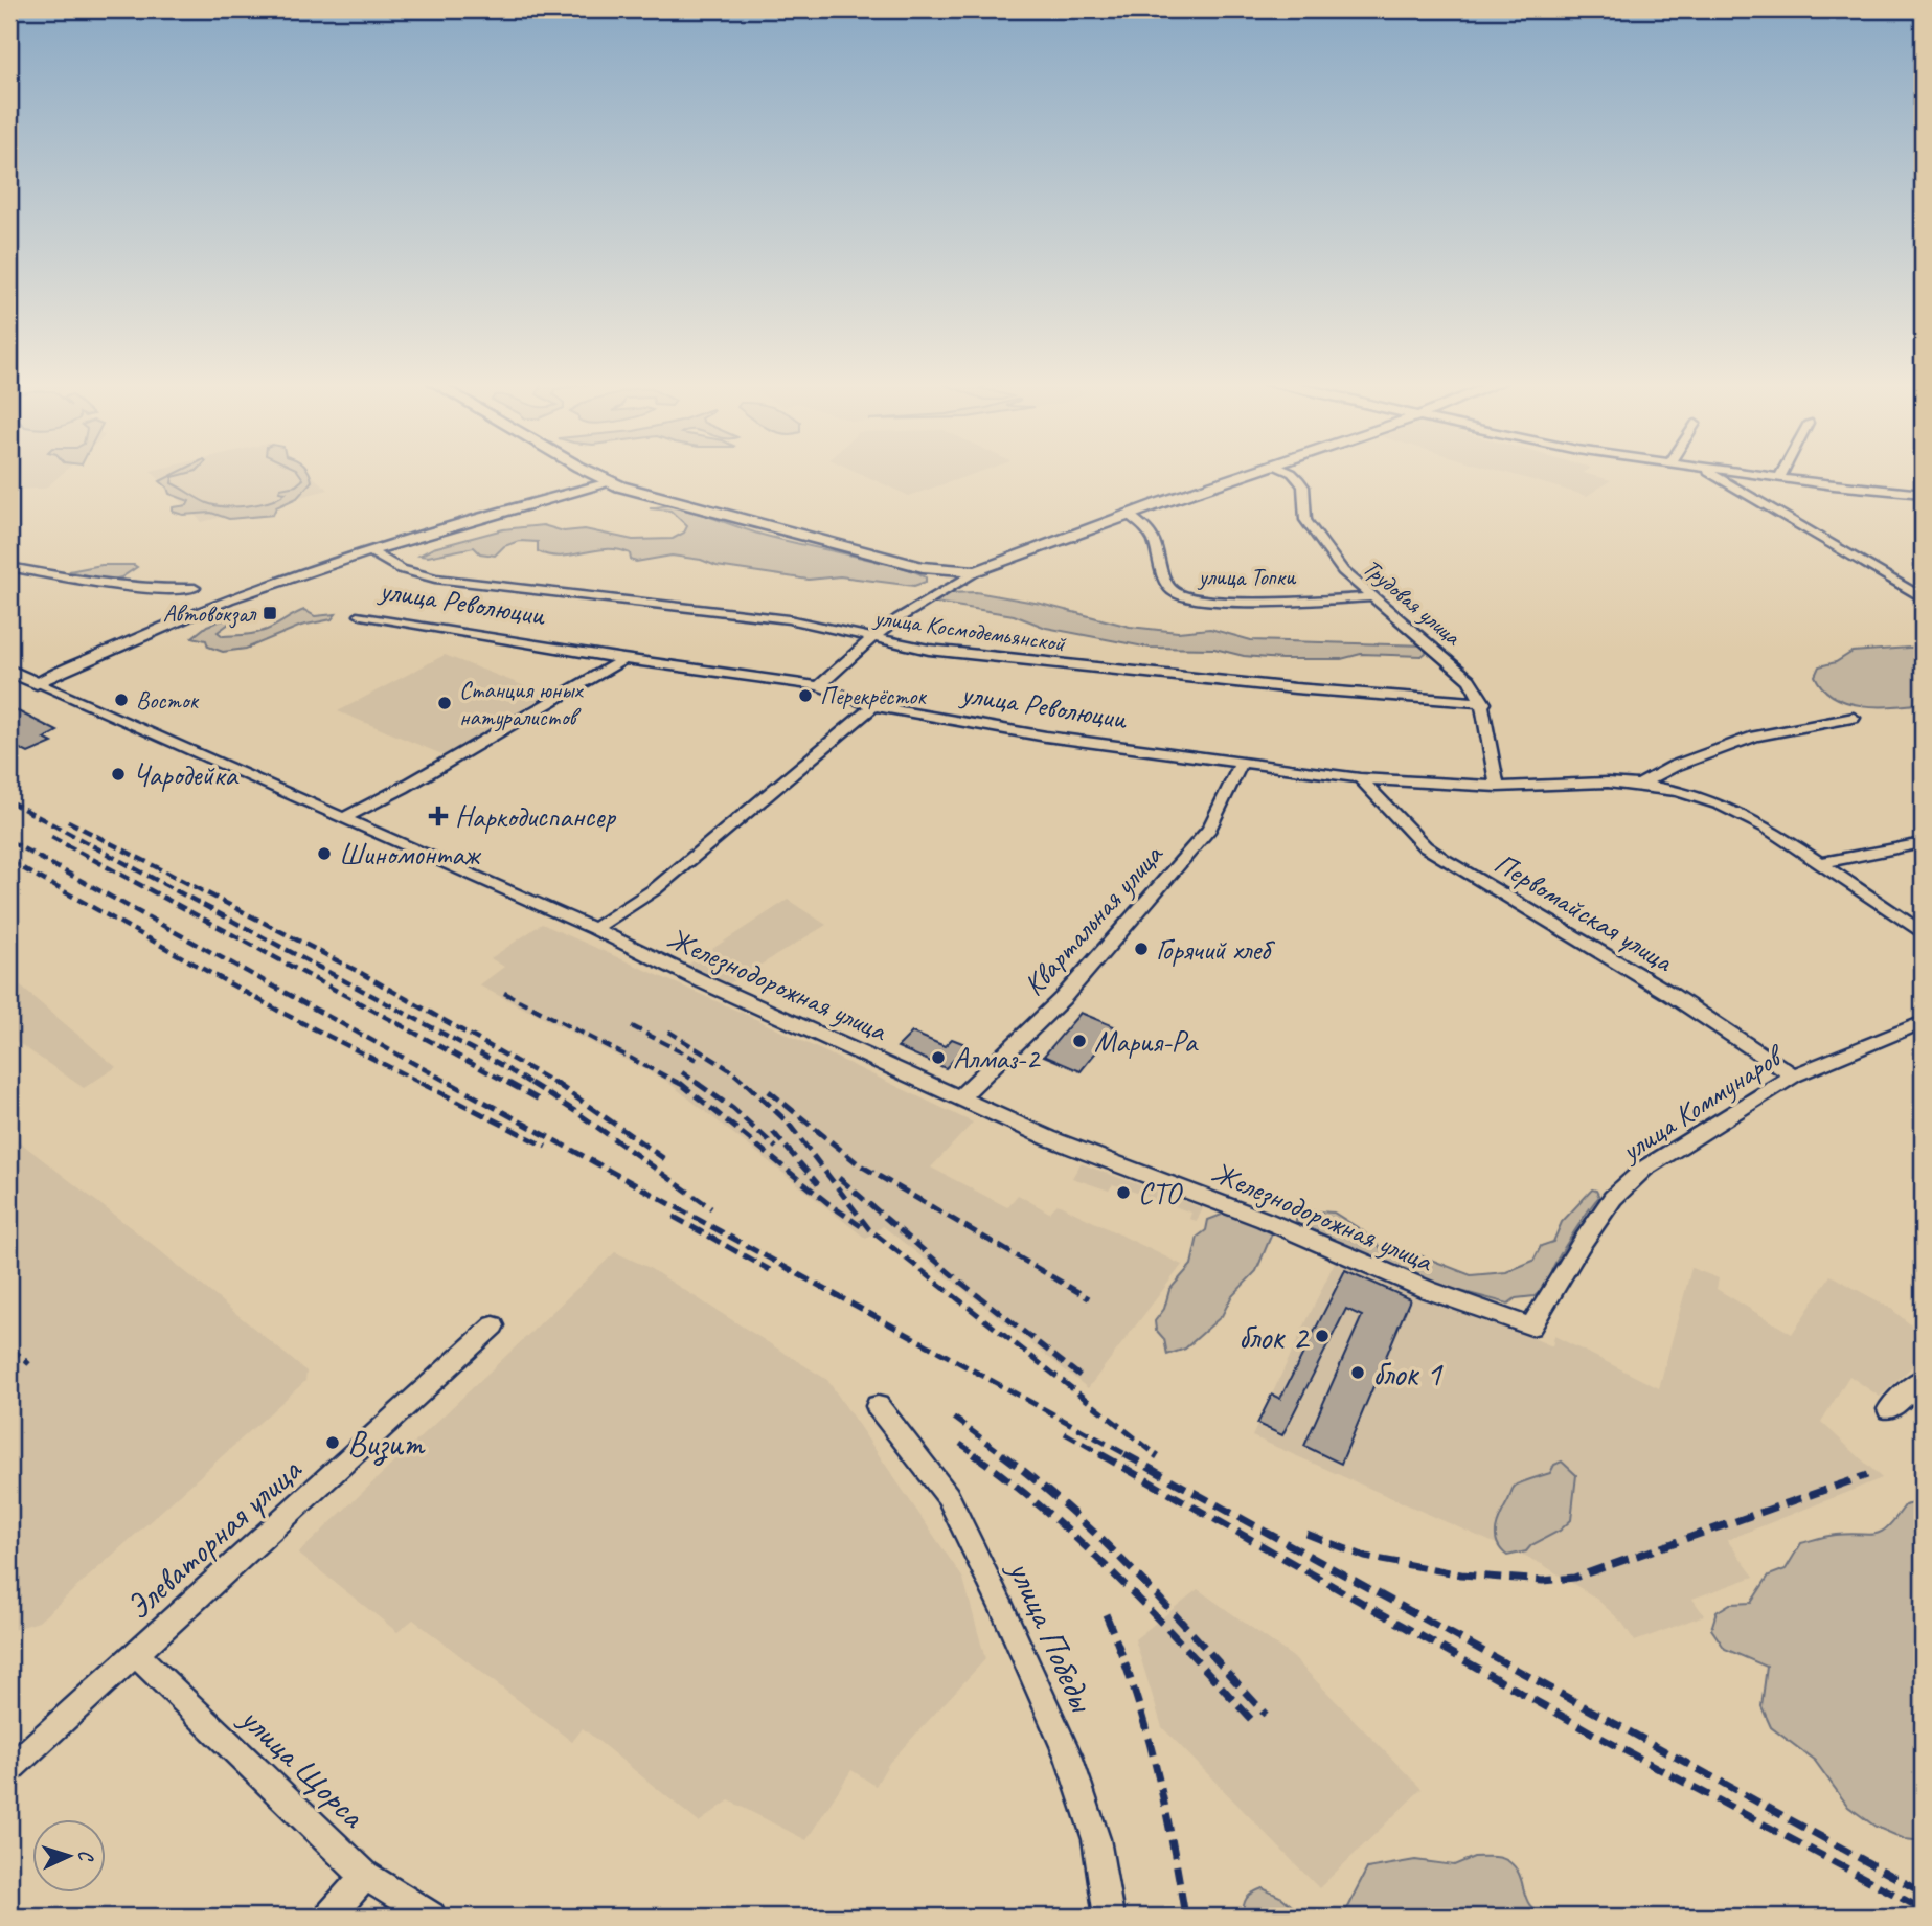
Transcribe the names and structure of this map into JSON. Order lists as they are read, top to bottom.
{
  "streets": {
    "street": [
      "улица Топки",
      "улица Революции",
      "Трудовая улица",
      "улица Космодемьянской",
      "Первомайская улица",
      "Квартальная улица",
      "Железнодорожная улица",
      "улица Коммунаров",
      "Элеваторная улица",
      "улица Победы",
      "улица Щорса"
    ]
  },
  "crossings": [
    ["улица Топки", "Трудовая улица"],
    ["улица Революции", "Трудовая улица"],
    ["улица Революции", "Первомайская улица"],
    ["улица Революции", "Квартальная улица"],
    ["Трудовая улица", "улица Космодемьянской"],
    ["Первомайская улица", "улица Коммунаров"],
    ["Квартальная улица", "Железнодорожная улица"],
    ["Железнодорожная улица", "улица Коммунаров"],
    ["Элеваторная улица", "улица Щорса"]
  ],
  "places": {
    "transit": ["Автовокзал"],
    "other": [
      "Перекрёсток",
      "Восток",
      "Станция юных натуралистов",
      "Чародейка",
      "Шиномонтаж",
      "Горячий хлеб",
      "Мария-Ра",
      "Алмаз-2",
      "СТО",
      "блок 2",
      "блок 1",
      "Визит"
    ],
    "health": ["Наркодиспансер"]
  },
  "north": "right"
}
